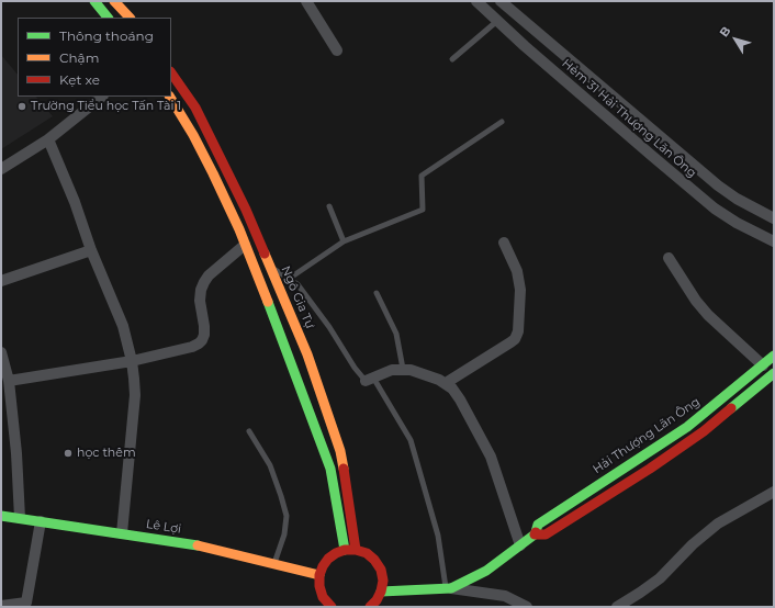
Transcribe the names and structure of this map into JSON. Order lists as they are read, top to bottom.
{
  "streets": {
    "main road": ["Ngô Gia Tự", "Hải Thượng Lãn Ông", "Lê Lợi"],
    "street": ["Hẻm 31 Hải Thượng Lãn Ông"]
  },
  "places": ["Trường Tiểu học Tấn Tài 1", "học thêm"],
  "legend": ["Thông thoáng", "Chậm", "Kẹt xe"],
  "north": "top left"
}
